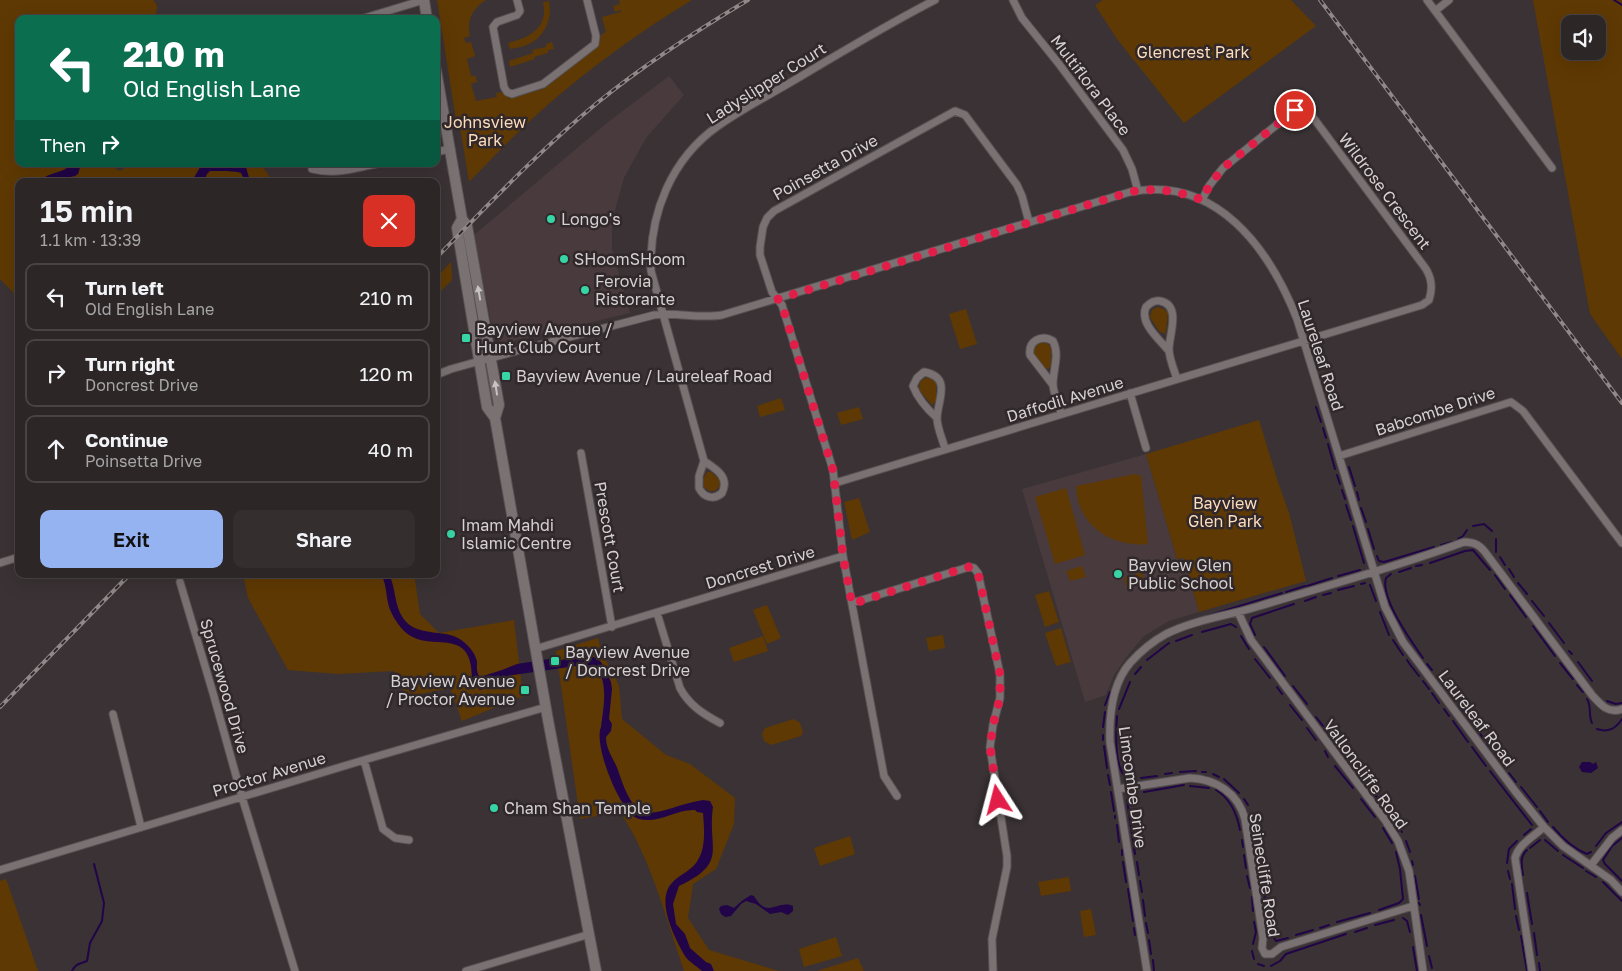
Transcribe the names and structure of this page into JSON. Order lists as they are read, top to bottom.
{
  "streets": {
    "street": [
      "Ladyslipper Court",
      "Multiflora Place",
      "Poinsetta Drive",
      "Wildrose Crescent",
      "Laureleaf Road",
      "Daffodil Avenue",
      "Babcombe Drive",
      "Prescott Court",
      "Doncrest Drive",
      "Sprucewood Drive",
      "Proctor Avenue",
      "Valloncliffe Road",
      "Limcombe Drive",
      "Seinecliffe Road"
    ]
  },
  "crossings": [
    ["Ladyslipper Court", "Laureleaf Road"],
    ["Multiflora Place", "Laureleaf Road"],
    ["Poinsetta Drive", "Laureleaf Road"],
    ["Poinsetta Drive", "Daffodil Avenue"],
    ["Poinsetta Drive", "Doncrest Drive"],
    ["Wildrose Crescent", "Laureleaf Road"],
    ["Wildrose Crescent", "Daffodil Avenue"],
    ["Laureleaf Road", "Daffodil Avenue"],
    ["Laureleaf Road", "Babcombe Drive"],
    ["Laureleaf Road", "Limcombe Drive"],
    ["Prescott Court", "Doncrest Drive"],
    ["Sprucewood Drive", "Proctor Avenue"],
    ["Valloncliffe Road", "Limcombe Drive"],
    ["Valloncliffe Road", "Seinecliffe Road"],
    ["Limcombe Drive", "Seinecliffe Road"]
  ],
  "parks": ["Glencrest Park", "Johnsview Park", "Bayview Glen Park"],
  "places": {
    "other": [
      "Longo's",
      "SHoomSHoom",
      "Ferovia Ristorante",
      "Imam Mahdi Islamic Centre",
      "Bayview Glen Public School",
      "Cham Shan Temple"
    ],
    "transit": [
      "Bayview Avenue / Hunt Club Court",
      "Bayview Avenue / Laureleaf Road",
      "Bayview Avenue / Doncrest Drive",
      "Bayview Avenue / Proctor Avenue"
    ]
  },
  "page": {
    "turn": ["210 m", "Old English Lane"],
    "then": "Then",
    "heading": ["15 min", "1.1 km · 13:39"],
    "list": [
      {
        "name": "Turn left",
        "note": "Old English Lane",
        "value": "210 m"
      },
      {
        "name": "Turn right",
        "note": "Doncrest Drive",
        "value": "120 m"
      },
      {
        "name": "Continue",
        "note": "Poinsetta Drive",
        "value": "40 m"
      }
    ],
    "buttons": ["Exit", "Share"]
  }
}
